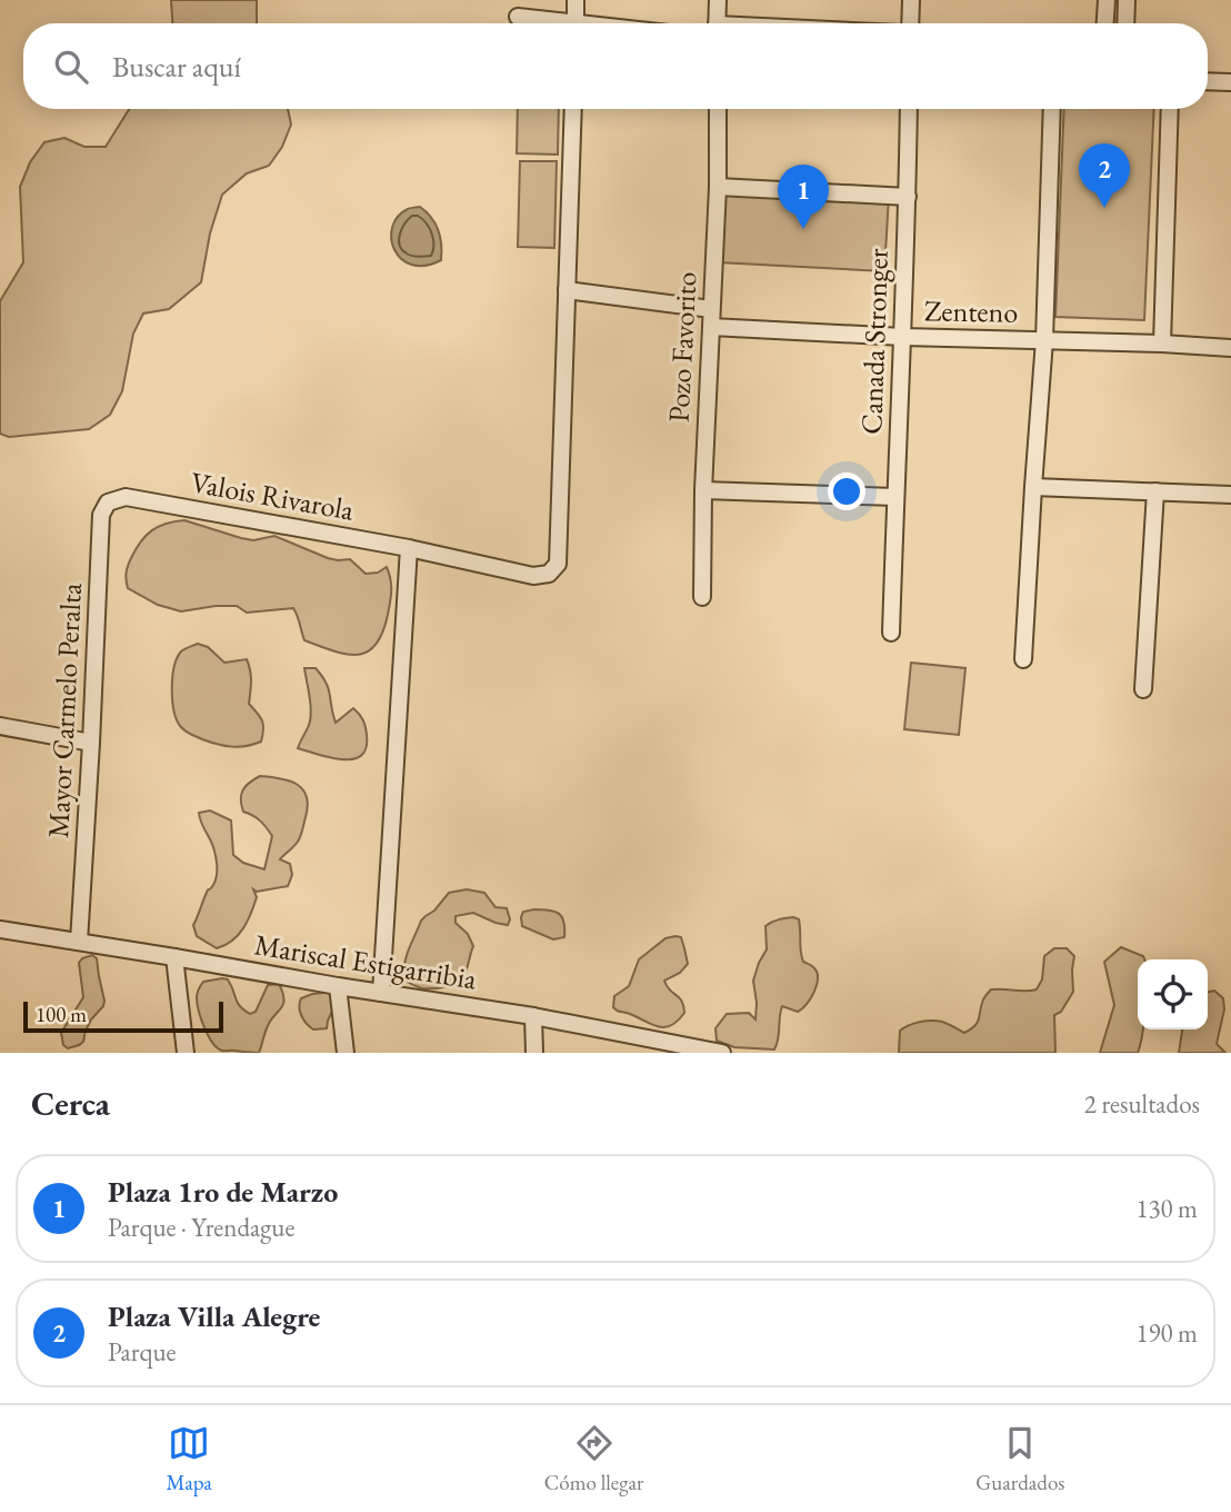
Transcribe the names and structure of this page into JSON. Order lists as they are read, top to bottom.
{
  "streets": {
    "street": [
      "Zenteno",
      "Canada Stronger",
      "Pozo Favorito",
      "Valois Rivarola",
      "Mayor Carmelo Peralta",
      "Mariscal Estigarribia"
    ]
  },
  "crossings": [
    ["Zenteno", "Canada Stronger"],
    ["Zenteno", "Pozo Favorito"],
    ["Valois Rivarola", "Mayor Carmelo Peralta"],
    ["Mayor Carmelo Peralta", "Mariscal Estigarribia"]
  ],
  "scale_bar": "100 m",
  "page": {
    "search": "Buscar aquí",
    "pins": ["2", "1"],
    "scale": "100 m",
    "heading": ["Cerca", "2 resultados"],
    "list": [
      {
        "mark": "1",
        "name": "Plaza 1ro de Marzo",
        "note": "Parque · Yrendague",
        "value": "130 m"
      },
      {
        "mark": "2",
        "name": "Plaza Villa Alegre",
        "note": "Parque",
        "value": "190 m"
      }
    ],
    "nav": ["Mapa", "Cómo llegar", "Guardados"]
  }
}
